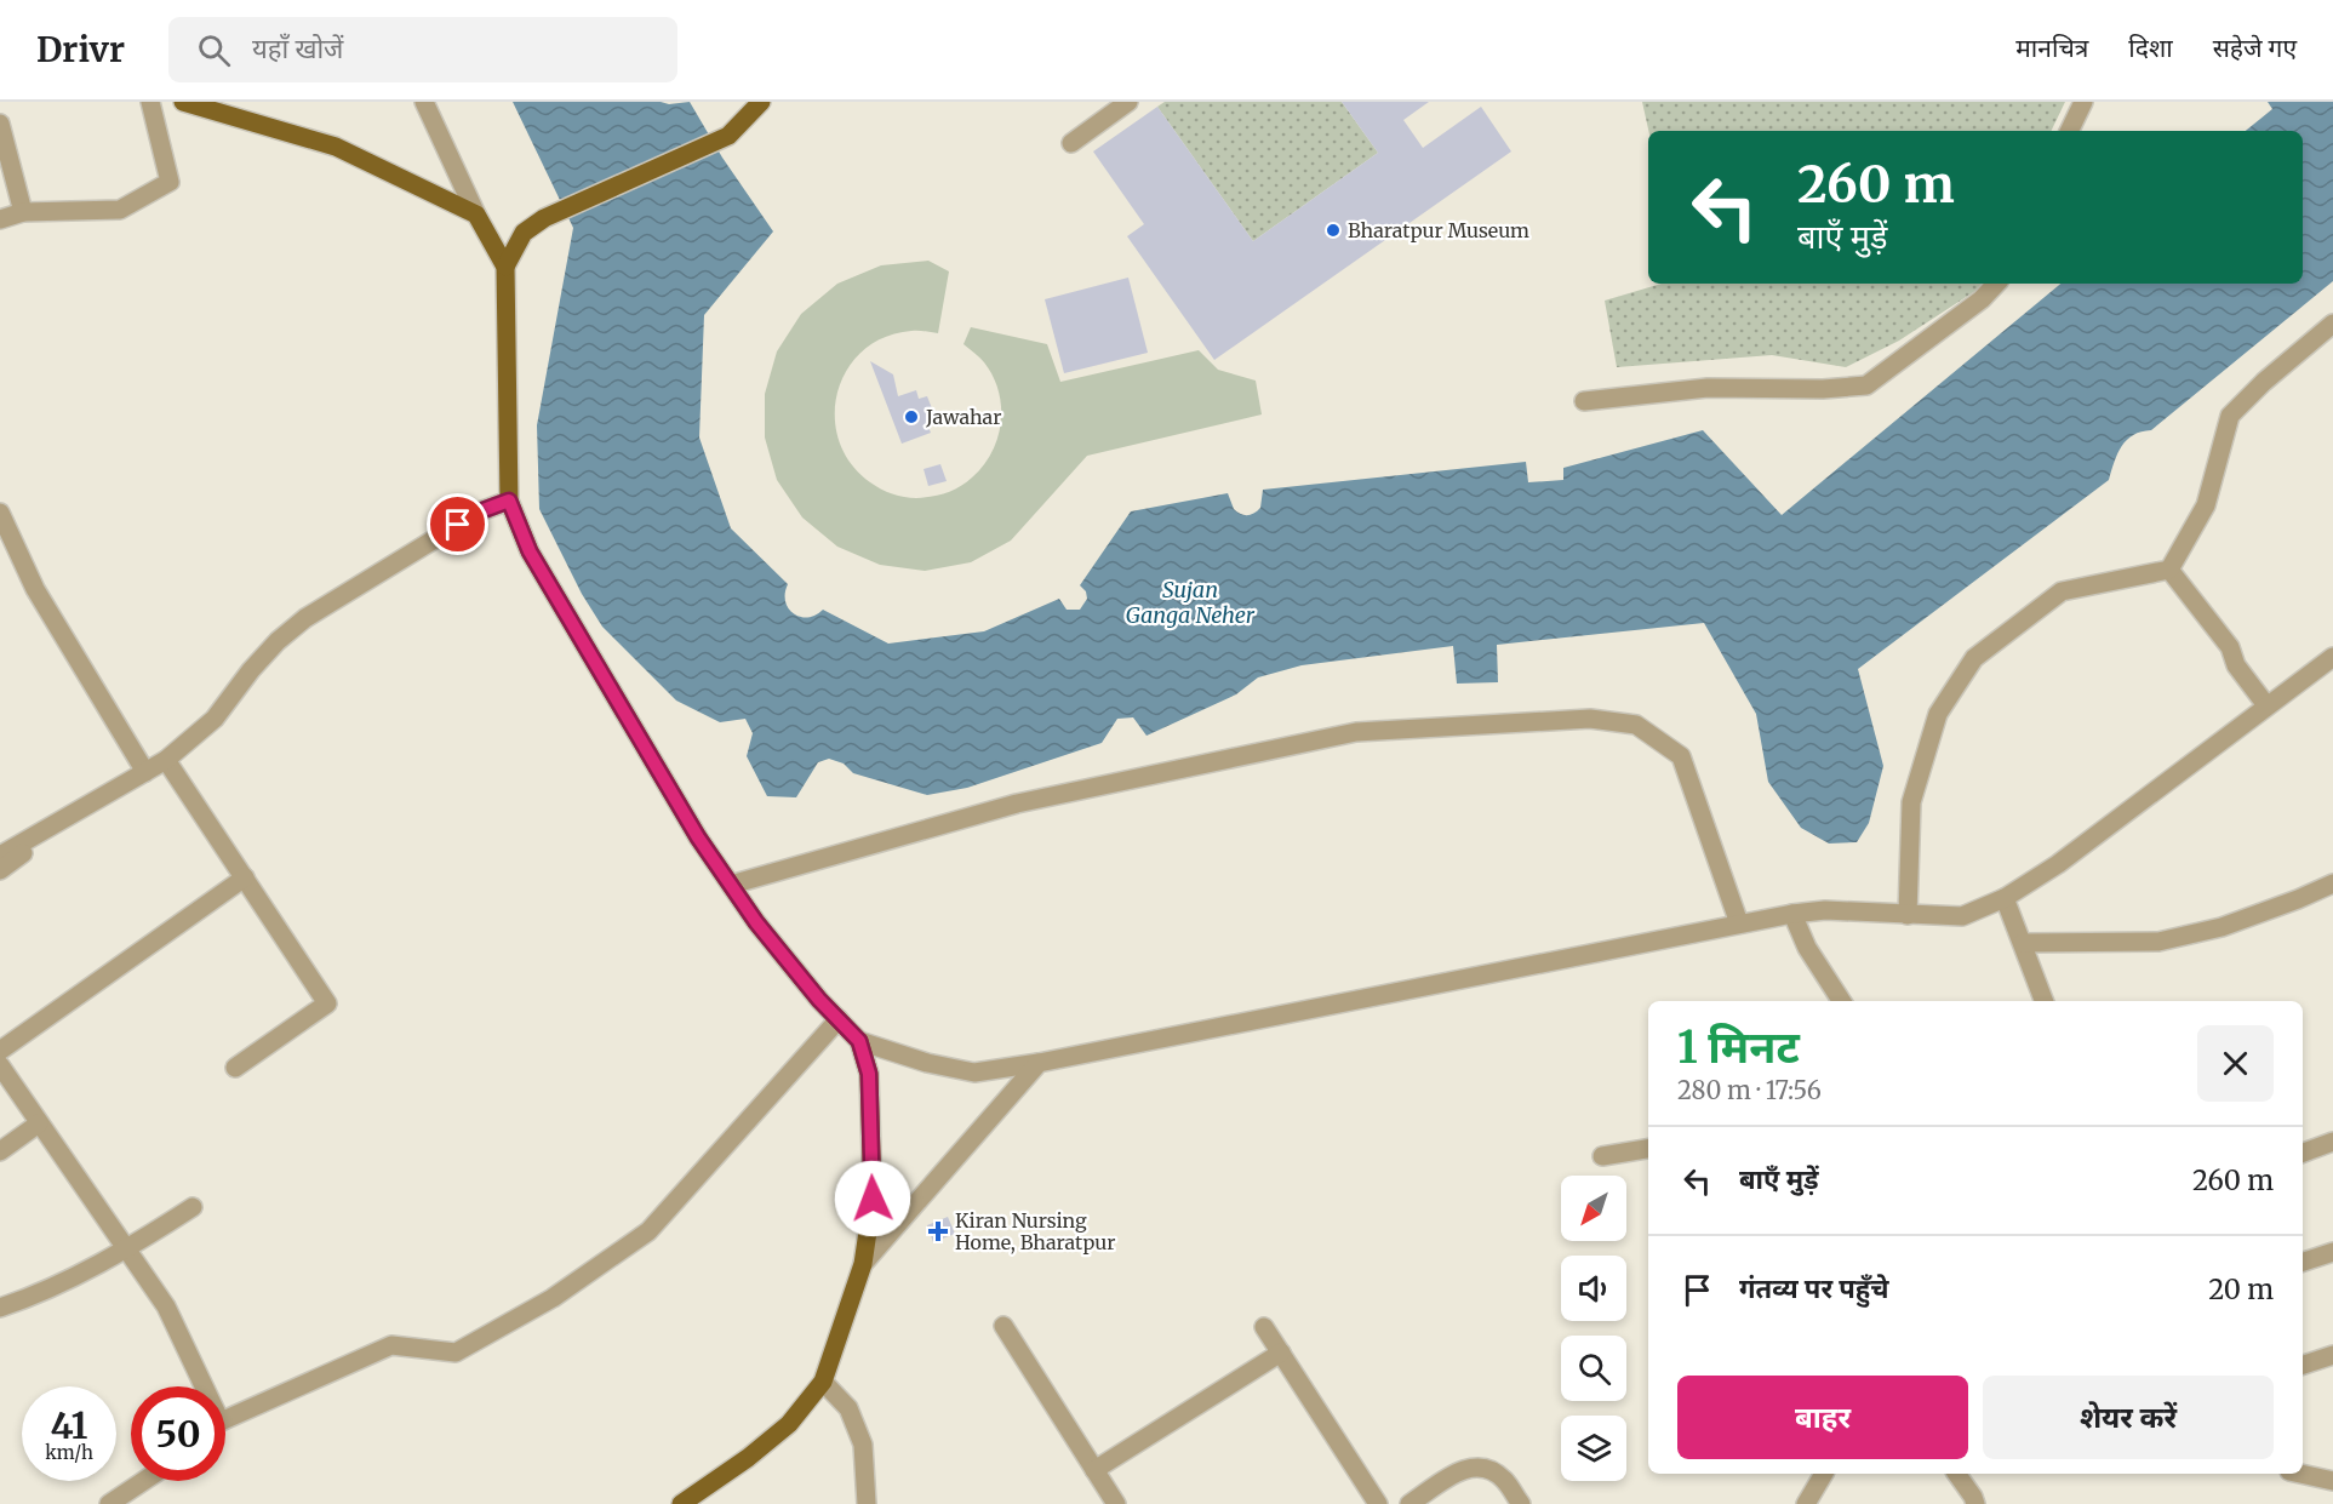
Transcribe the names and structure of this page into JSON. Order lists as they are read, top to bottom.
{
  "water": ["Sujan Ganga Neher"],
  "places": {
    "other": ["Bharatpur Museum", "Jawahar"],
    "health": ["Kiran Nursing Home, Bharatpur"]
  },
  "north": "bottom left",
  "page": {
    "header": "Drivr",
    "search": "यहाँ खोजें",
    "nav": ["मानचित्र", "दिशा", "सहेजे गए"],
    "turn": ["260 m", "बाएँ मुड़ें"],
    "heading": ["1 मिनट", "280 m · 17:56"],
    "list": [
      {
        "name": "बाएँ मुड़ें",
        "value": "260 m"
      },
      {
        "name": "गंतव्य पर पहुँचे",
        "value": "20 m"
      }
    ],
    "buttons": ["बाहर", "शेयर करें"],
    "speed": "41 km/h",
    "limit": "50"
  }
}
